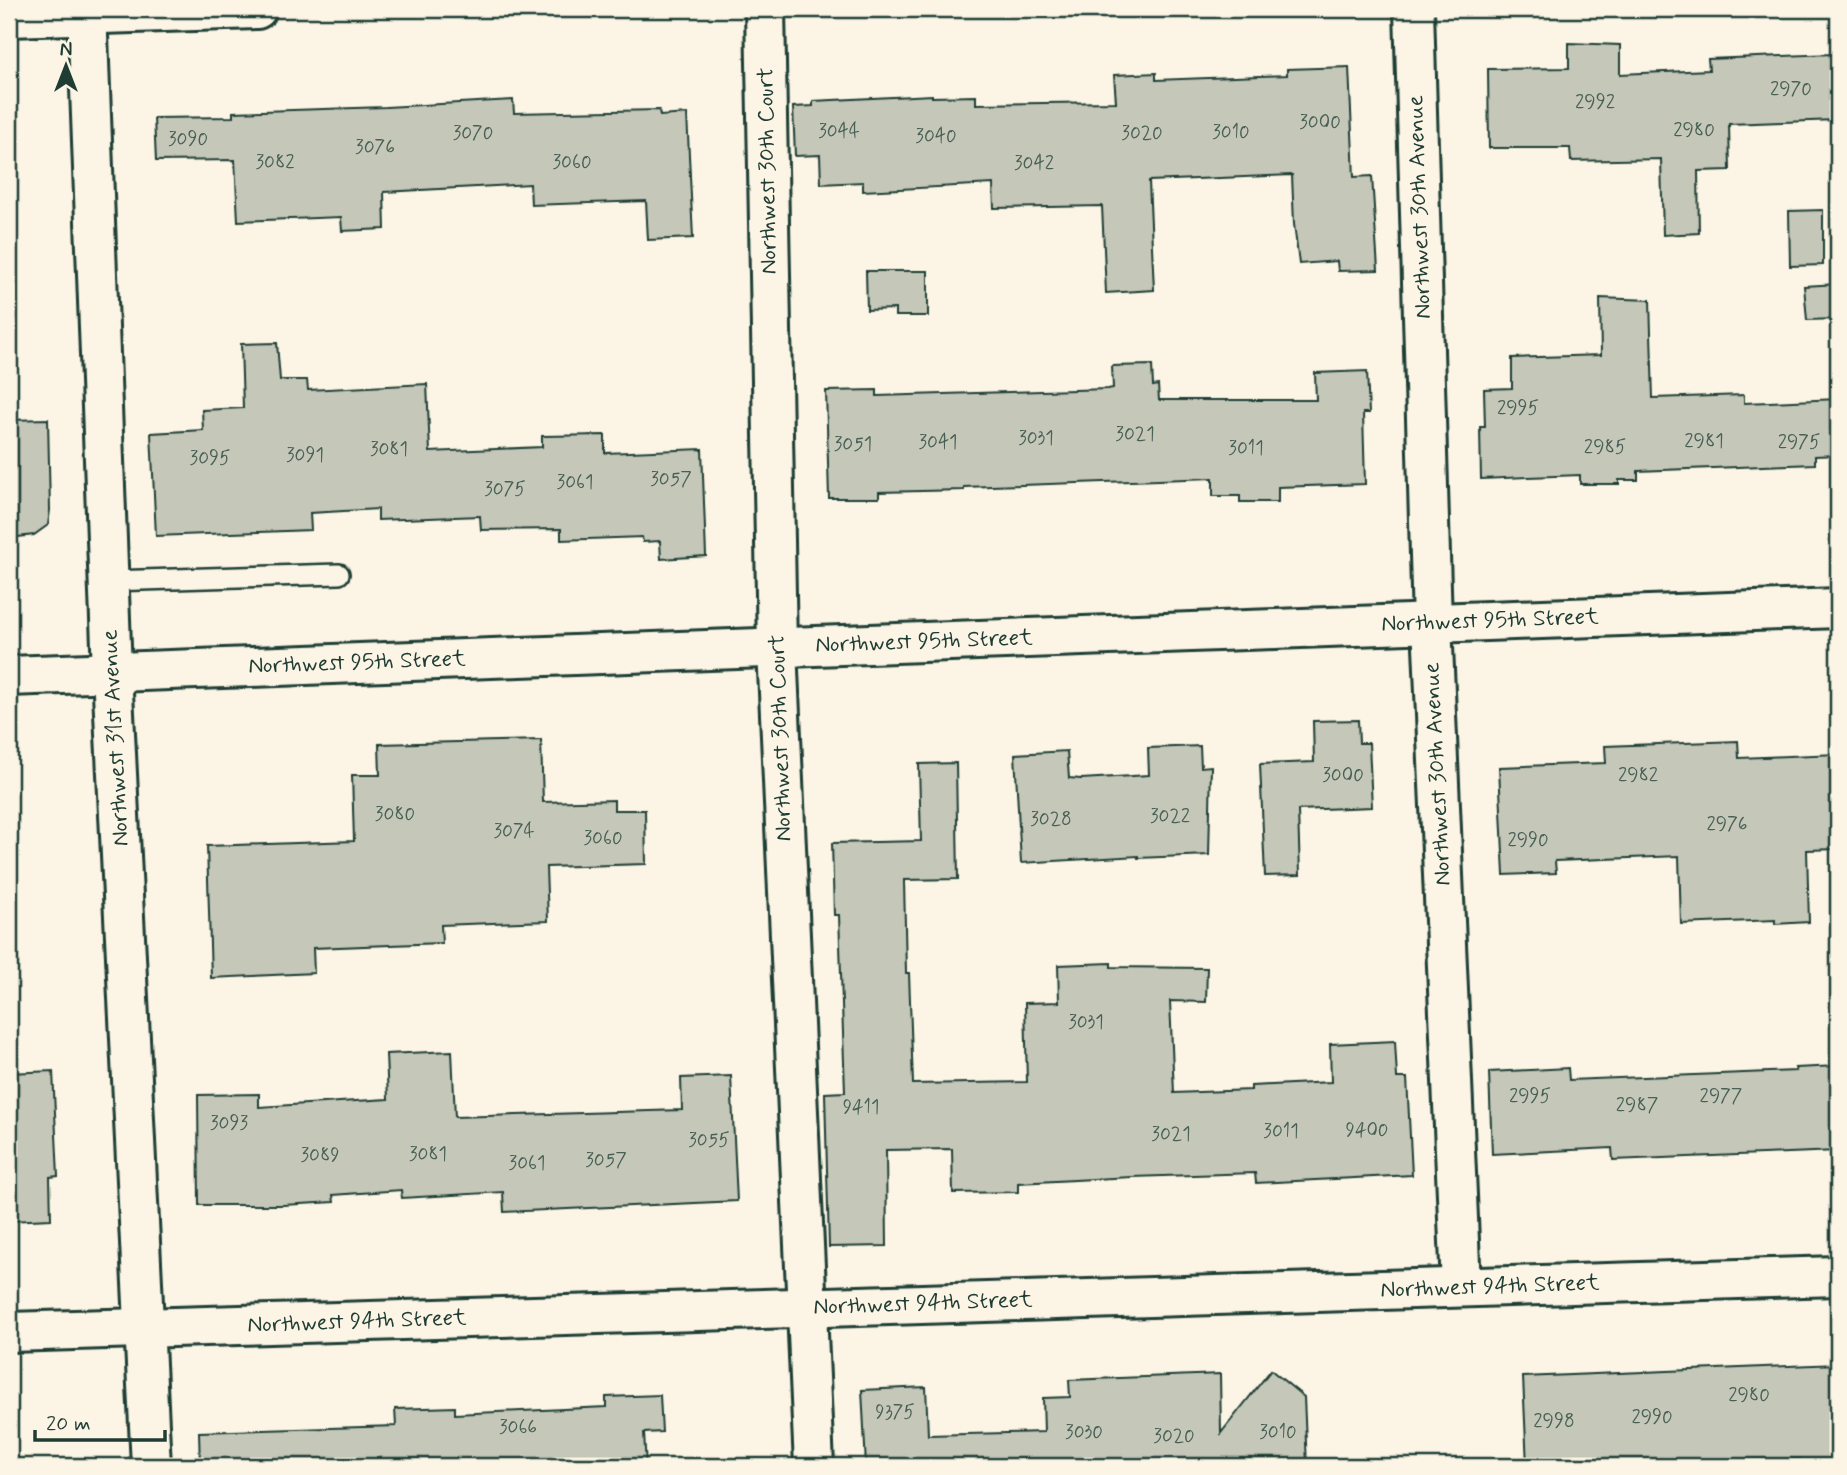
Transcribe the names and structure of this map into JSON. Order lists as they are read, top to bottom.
{
  "streets": {
    "street": [
      "Northwest 30th Court",
      "Northwest 30th Avenue",
      "Northwest 95th Street",
      "Northwest 31st Avenue",
      "Northwest 94th Street"
    ]
  },
  "crossings": [
    ["Northwest 30th Court", "Northwest 95th Street"],
    ["Northwest 30th Court", "Northwest 94th Street"],
    ["Northwest 30th Avenue", "Northwest 95th Street"],
    ["Northwest 30th Avenue", "Northwest 94th Street"],
    ["Northwest 95th Street", "Northwest 31st Avenue"],
    ["Northwest 31st Avenue", "Northwest 94th Street"]
  ],
  "house_numbers": [
    "2970",
    "2992",
    "3000",
    "2980",
    "3044",
    "3010",
    "3070",
    "3020",
    "3040",
    "3090",
    "3076",
    "3082",
    "3060",
    "3042",
    "2995",
    "3021",
    "3031",
    "2981",
    "3041",
    "2975",
    "3051",
    "2985",
    "3011",
    "3081",
    "3091",
    "3095",
    "3057",
    "3061",
    "3075",
    "3000",
    "2982",
    "3080",
    "3022",
    "3028",
    "2976",
    "3074",
    "3060",
    "2990",
    "3031",
    "2995",
    "2977",
    "2987",
    "9411",
    "3093",
    "9400",
    "3011",
    "3021",
    "3055",
    "3081",
    "3089",
    "3057",
    "3061",
    "2980",
    "9375",
    "2990",
    "2998",
    "3066",
    "3030",
    "3010",
    "3020"
  ],
  "scale_bar": "20 m",
  "north": "top"
}
